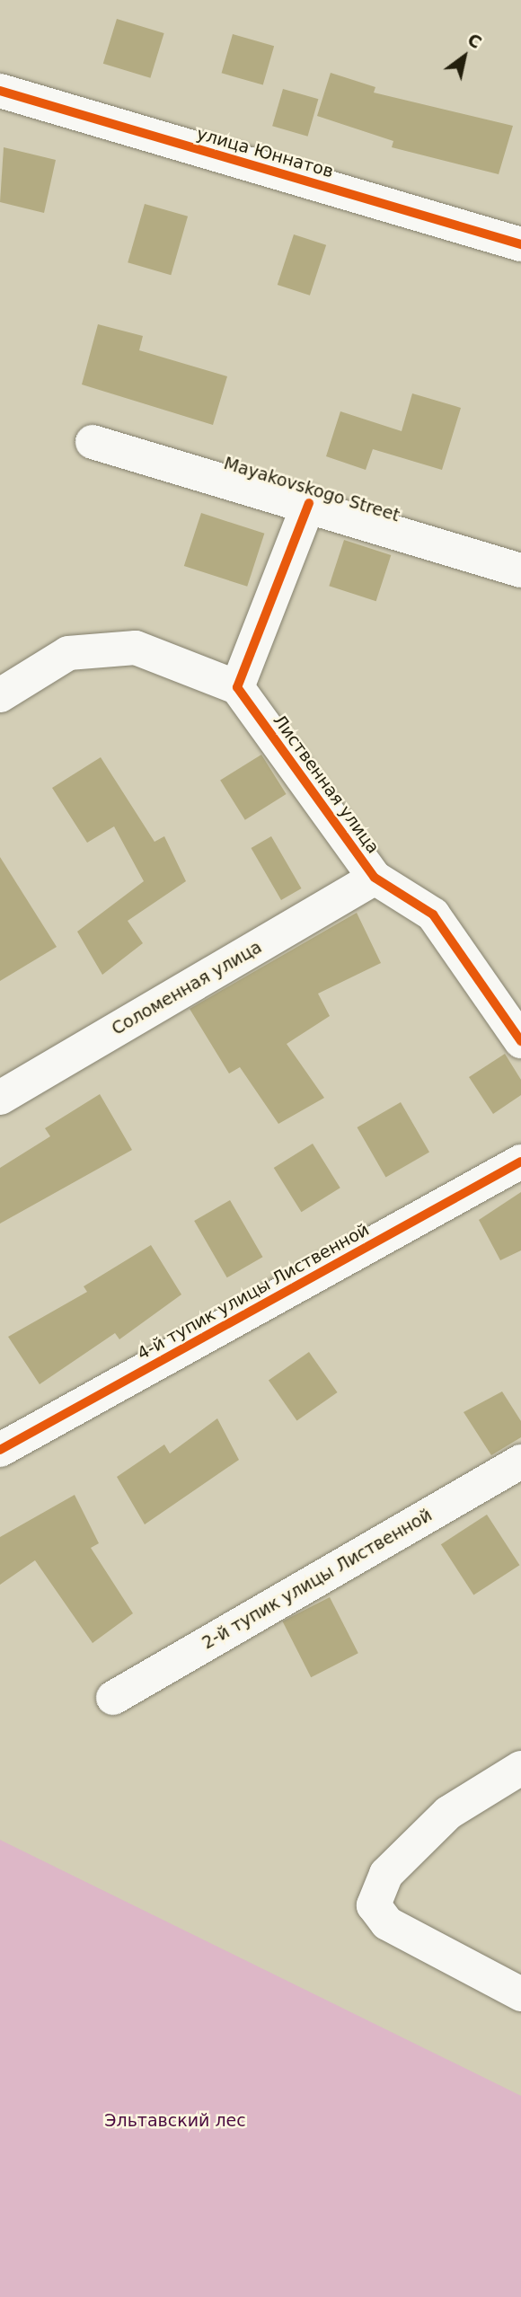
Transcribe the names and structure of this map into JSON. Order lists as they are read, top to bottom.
{
  "streets": {
    "street": [
      "улица Юннатов",
      "Mayakovskogo Street",
      "Лиственная улица",
      "Соломенная улица",
      "4-й тупик улицы Лиственной",
      "2-й тупик улицы Лиственной"
    ]
  },
  "crossings": [
    ["Лиственная улица", "Соломенная улица"]
  ],
  "parks": ["Эльтавский лес"],
  "north": "top right"
}
